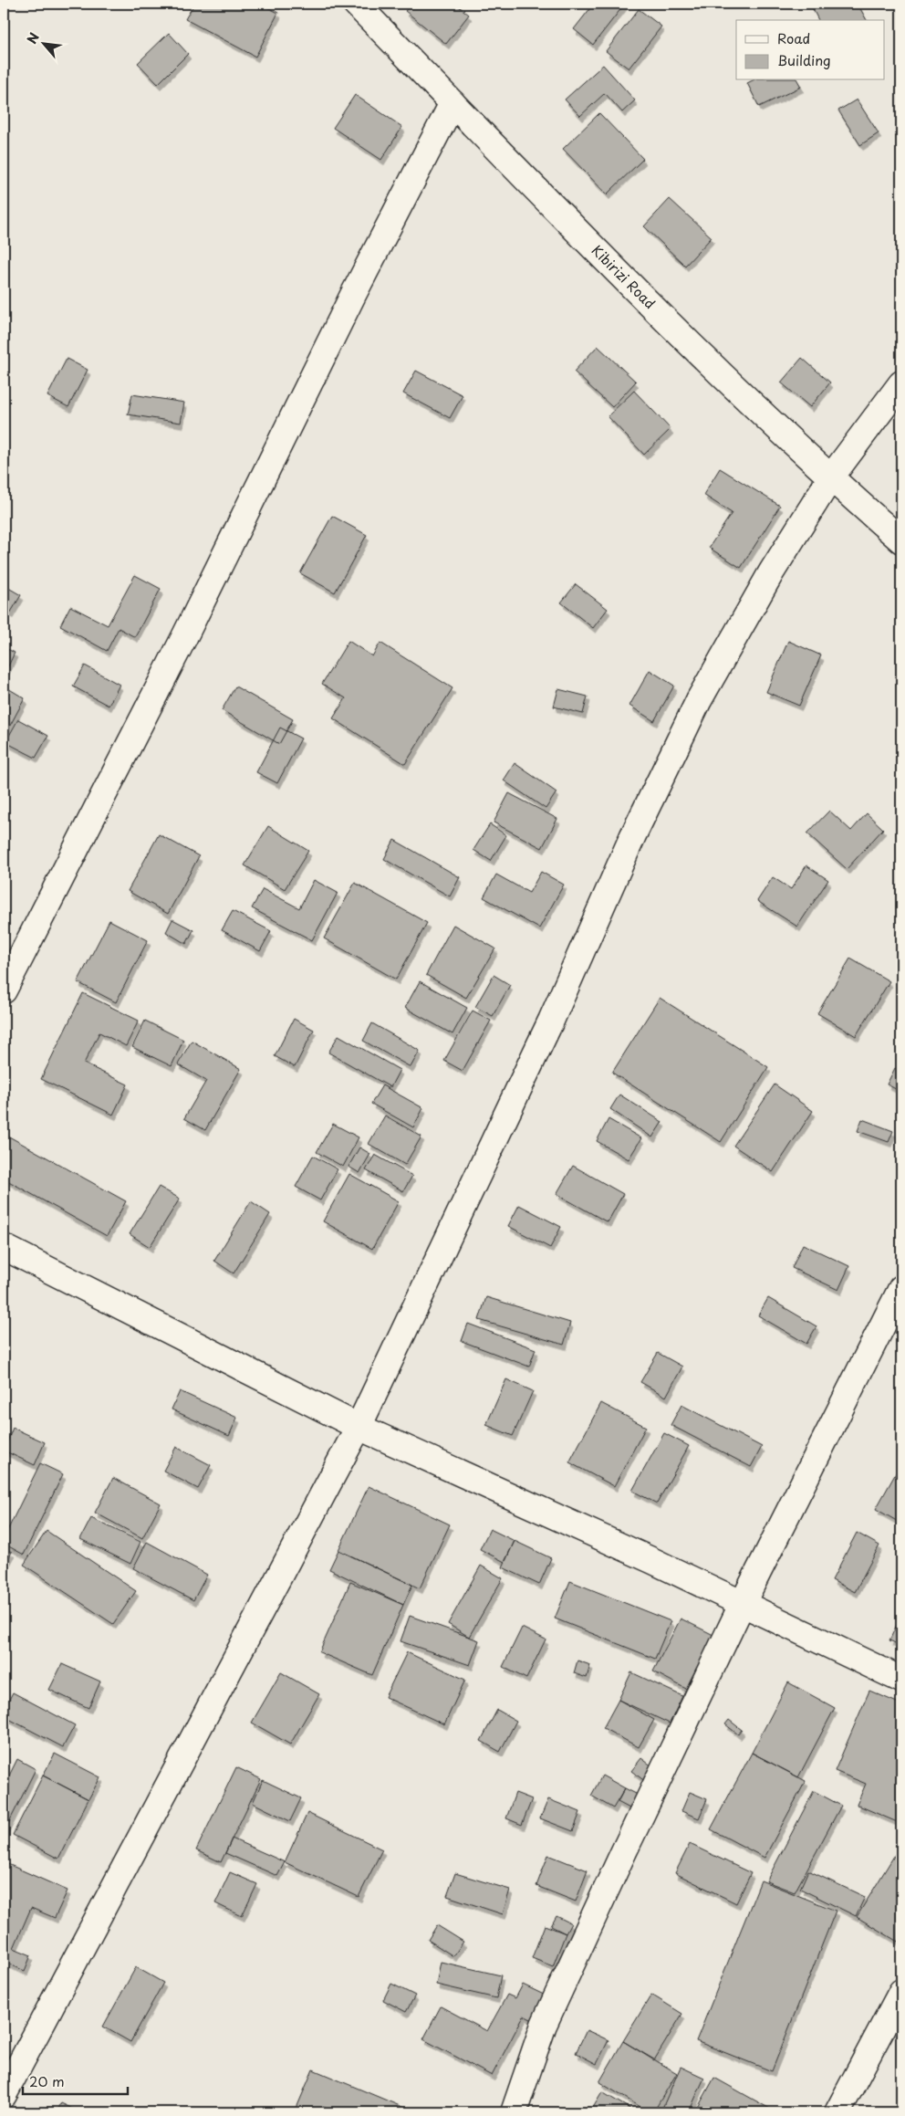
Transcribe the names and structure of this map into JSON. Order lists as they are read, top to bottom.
{
  "streets": {
    "street": ["Kibirizi Road"]
  },
  "legend": ["Road", "Building"],
  "scale_bar": "20 m",
  "north": "top left"
}
